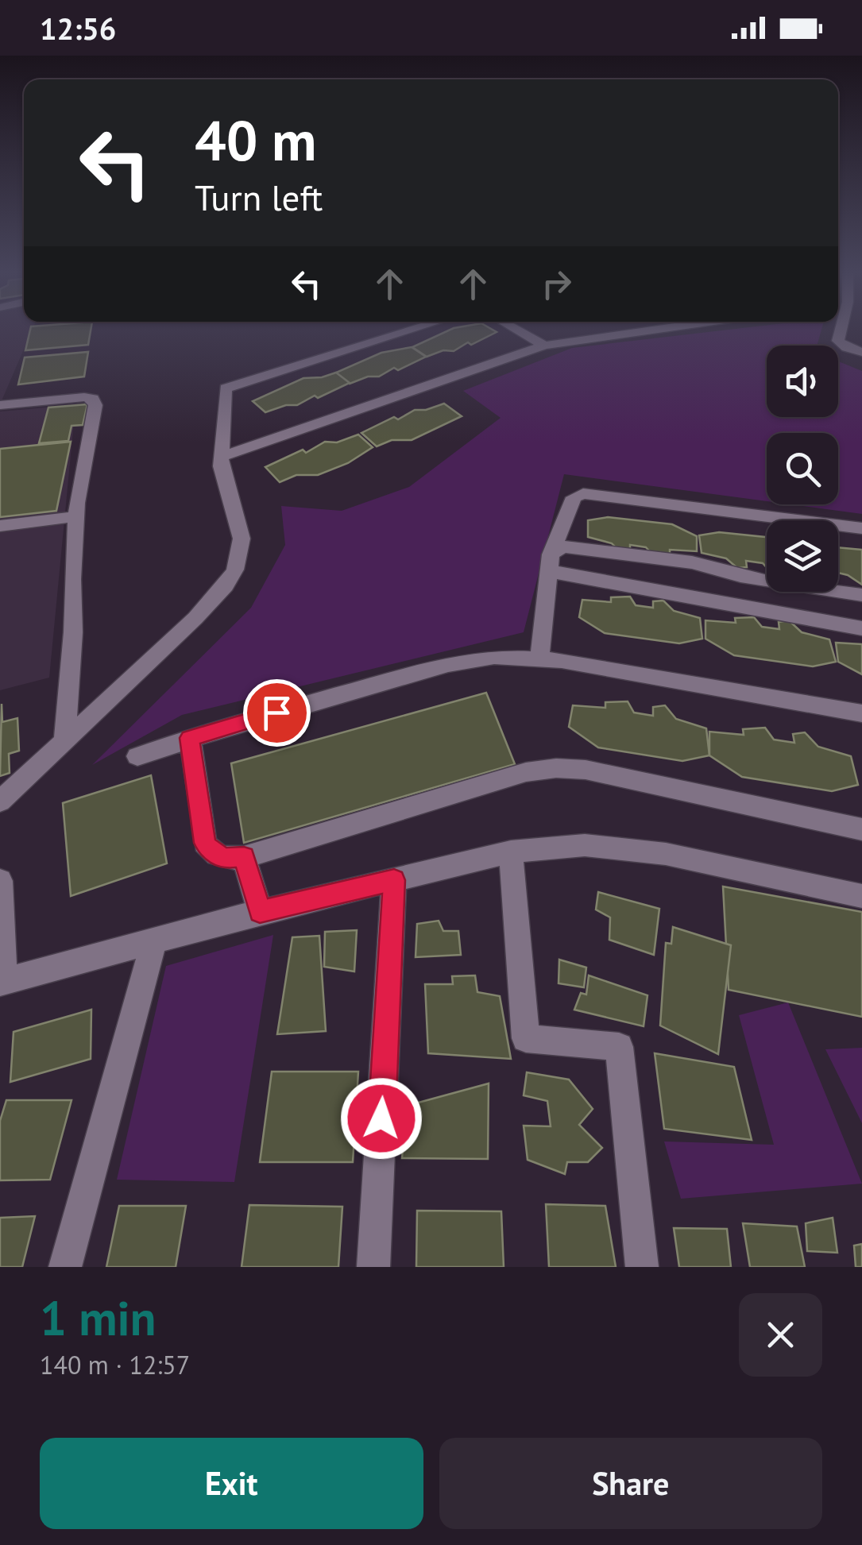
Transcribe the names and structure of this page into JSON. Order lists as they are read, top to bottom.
{
  "page": {
    "status": "12:56",
    "turn": ["40 m", "Turn left"],
    "heading": ["1 min", "140 m · 12:57"],
    "buttons": ["Exit", "Share"]
  }
}
